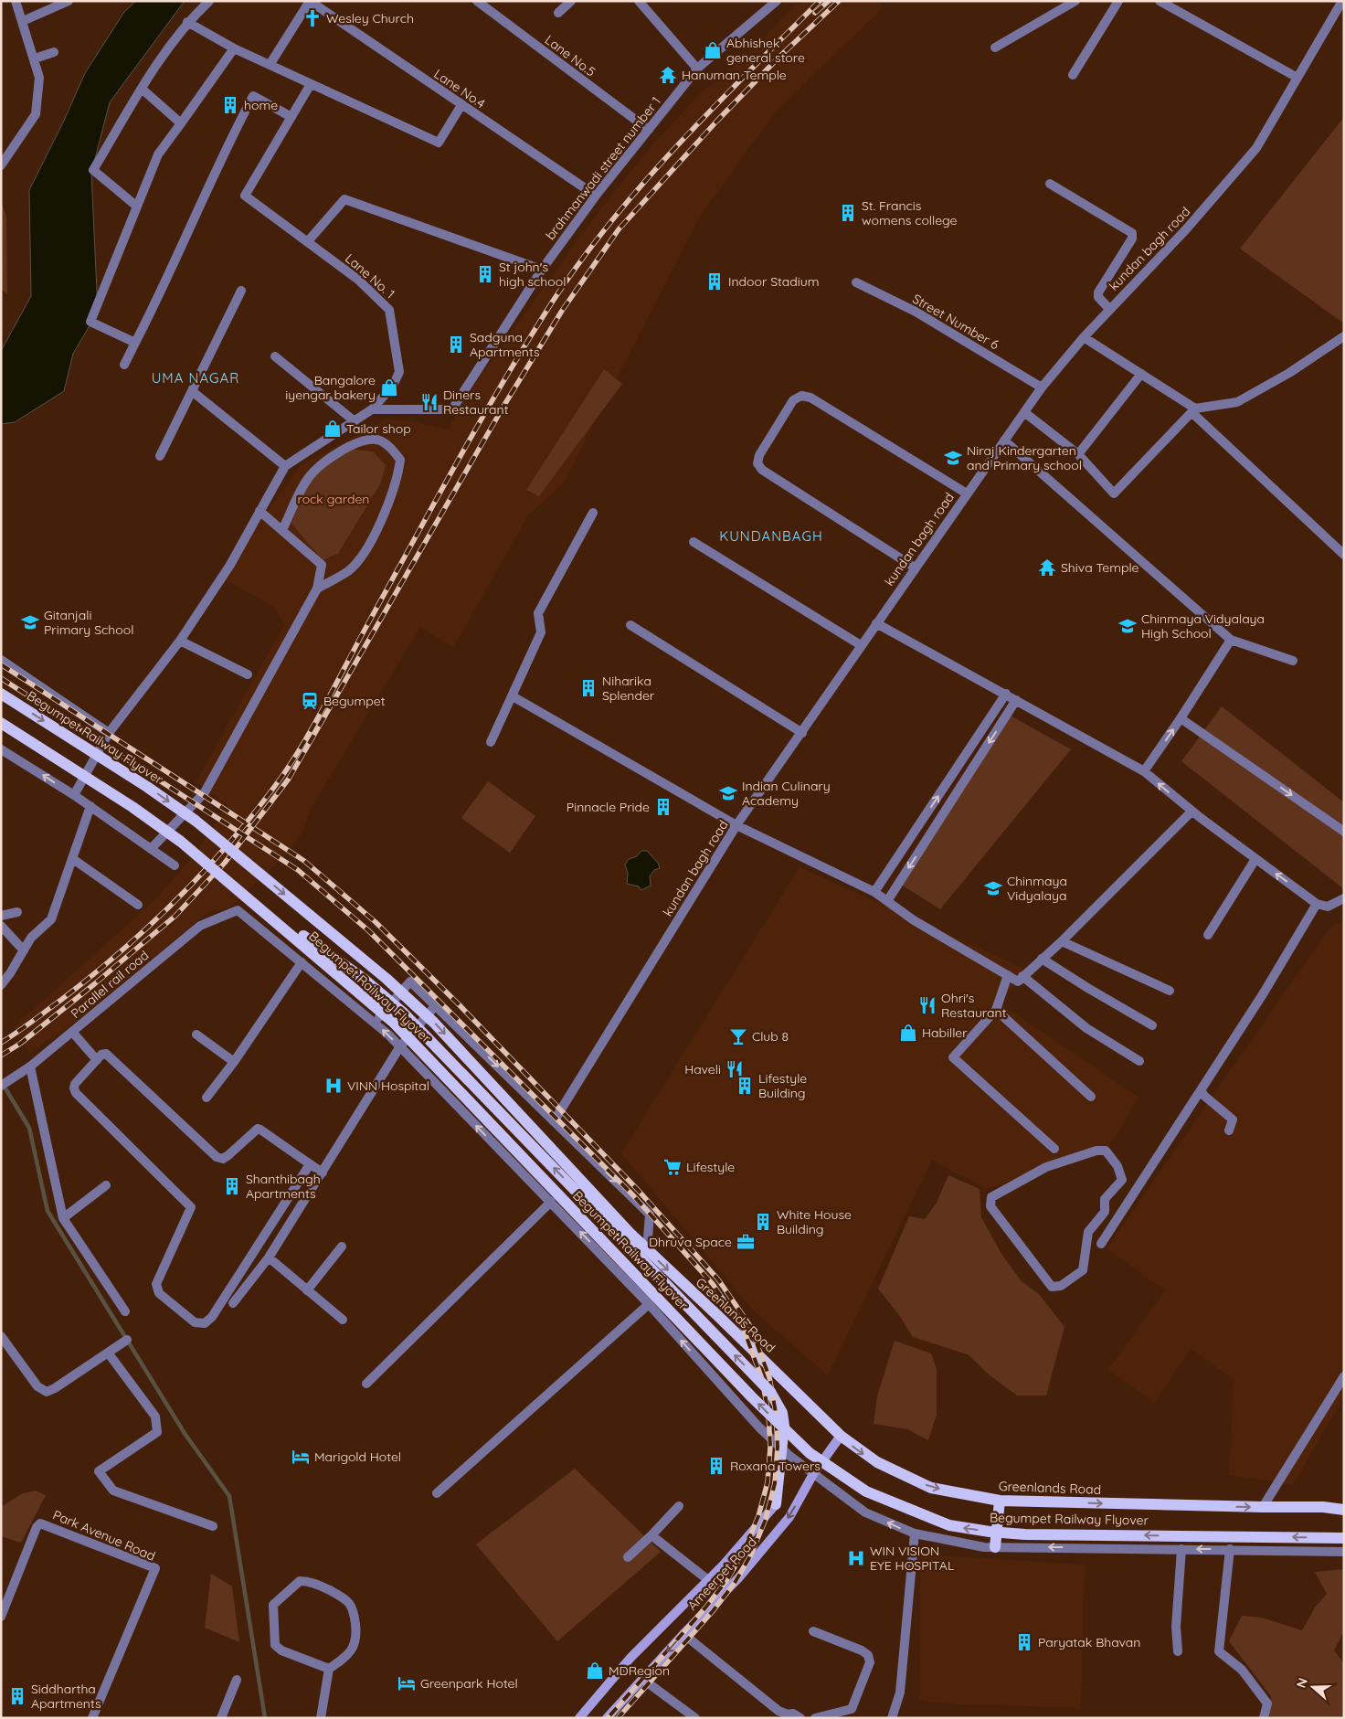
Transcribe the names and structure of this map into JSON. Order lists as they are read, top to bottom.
{
  "streets": {
    "main road": ["Begumpet Railway Flyover", "Greenlands Road", "Ameerpet Road"],
    "street": [
      "Lane No.5",
      "Lane No.4",
      "brahmanwadi street number 1",
      "kundan bagh road",
      "Lane No. 1",
      "Street Number 6",
      "Parallel rail road",
      "Park Avenue Road"
    ]
  },
  "crossings": [
    ["Lane No.5", "brahmanwadi street number 1"],
    ["Lane No.4", "brahmanwadi street number 1"],
    ["brahmanwadi street number 1", "Lane No. 1"],
    ["kundan bagh road", "Street Number 6"],
    ["Begumpet Railway Flyover", "Greenlands Road"],
    ["Greenlands Road", "Ameerpet Road"]
  ],
  "districts": ["UMA NAGAR", "KUNDANBAGH"],
  "parks": ["rock garden"],
  "places": {
    "church": ["Wesley Church"],
    "shop": [
      "Abhishek general store",
      "Bangalore iyengar bakery",
      "Tailor shop",
      "Habiller",
      "MDRegion"
    ],
    "temple": ["Hanuman Temple", "Shiva Temple"],
    "building": [
      "home",
      "St. Francis womens college",
      "St john's high school",
      "Indoor Stadium",
      "Sadguna Apartments",
      "Niharika Splender",
      "Pinnacle Pride",
      "Lifestyle Building",
      "Shanthibagh Apartments",
      "White House Building",
      "Roxana Towers",
      "Paryatak Bhavan",
      "Siddhartha Apartments"
    ],
    "restaurant": ["Diners Restaurant", "Ohri's Restaurant", "Haveli"],
    "school or university": [
      "Niraj Kindergarten and Primary school",
      "Gitanjali Primary School",
      "Chinmaya Vidyalaya High School",
      "Indian Culinary Academy",
      "Chinmaya Vidyalaya"
    ],
    "station": ["Begumpet"],
    "bar": ["Club 8"],
    "hospital": ["VINN Hospital", "WIN VISION EYE HOSPITAL"],
    "supermarket": ["Lifestyle"],
    "office": ["Dhruva Space"],
    "hotel": ["Marigold Hotel", "Greenpark Hotel"]
  },
  "north": "left"
}
